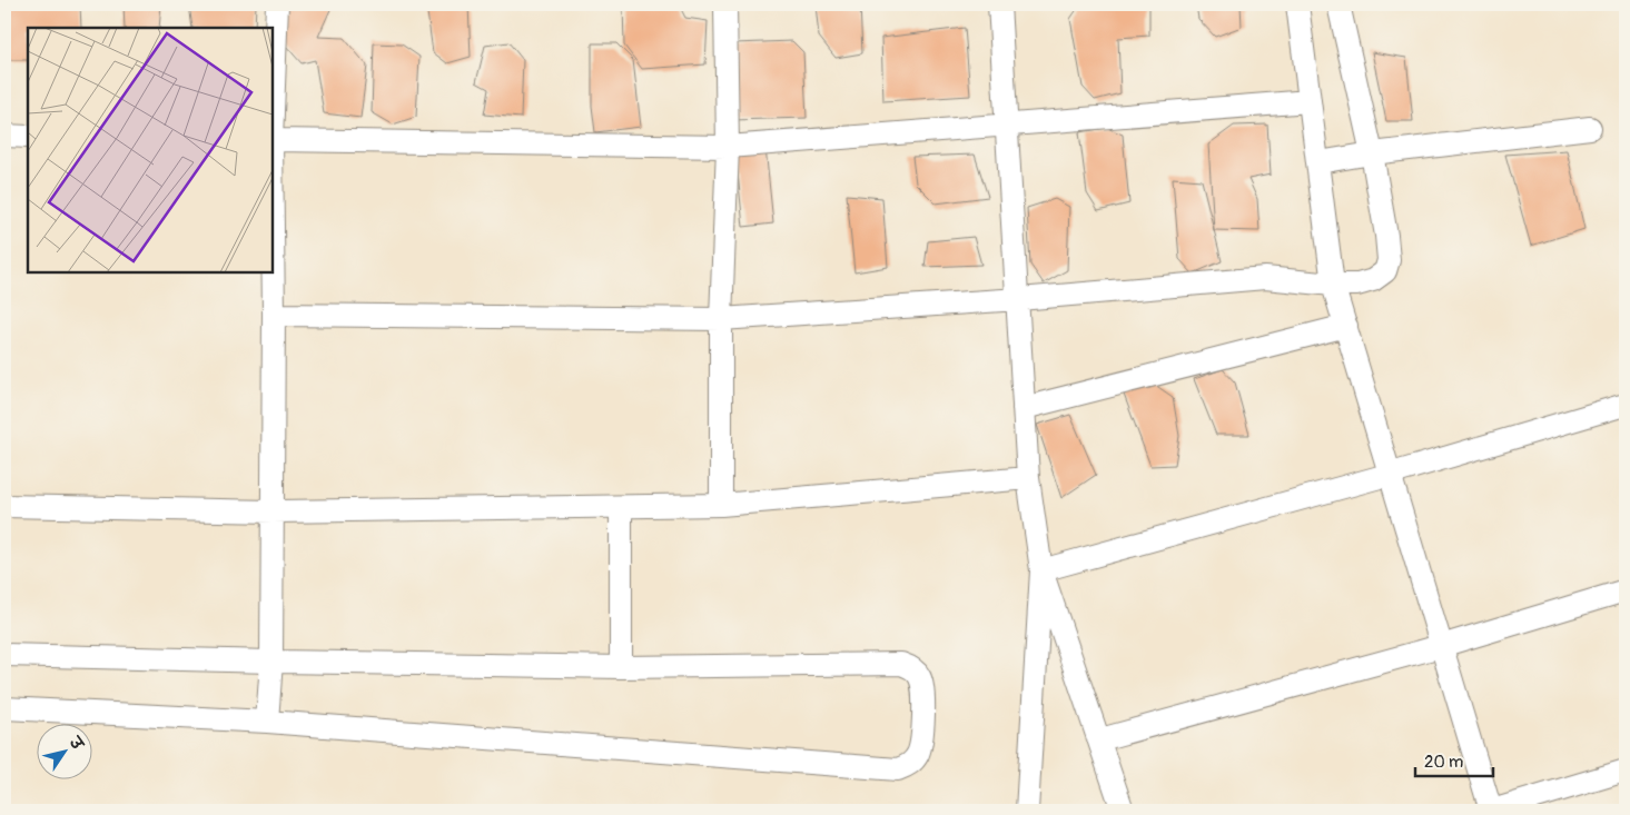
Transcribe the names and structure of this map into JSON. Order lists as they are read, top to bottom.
{
  "scale_bar": "20 m",
  "north": "top right"
}
